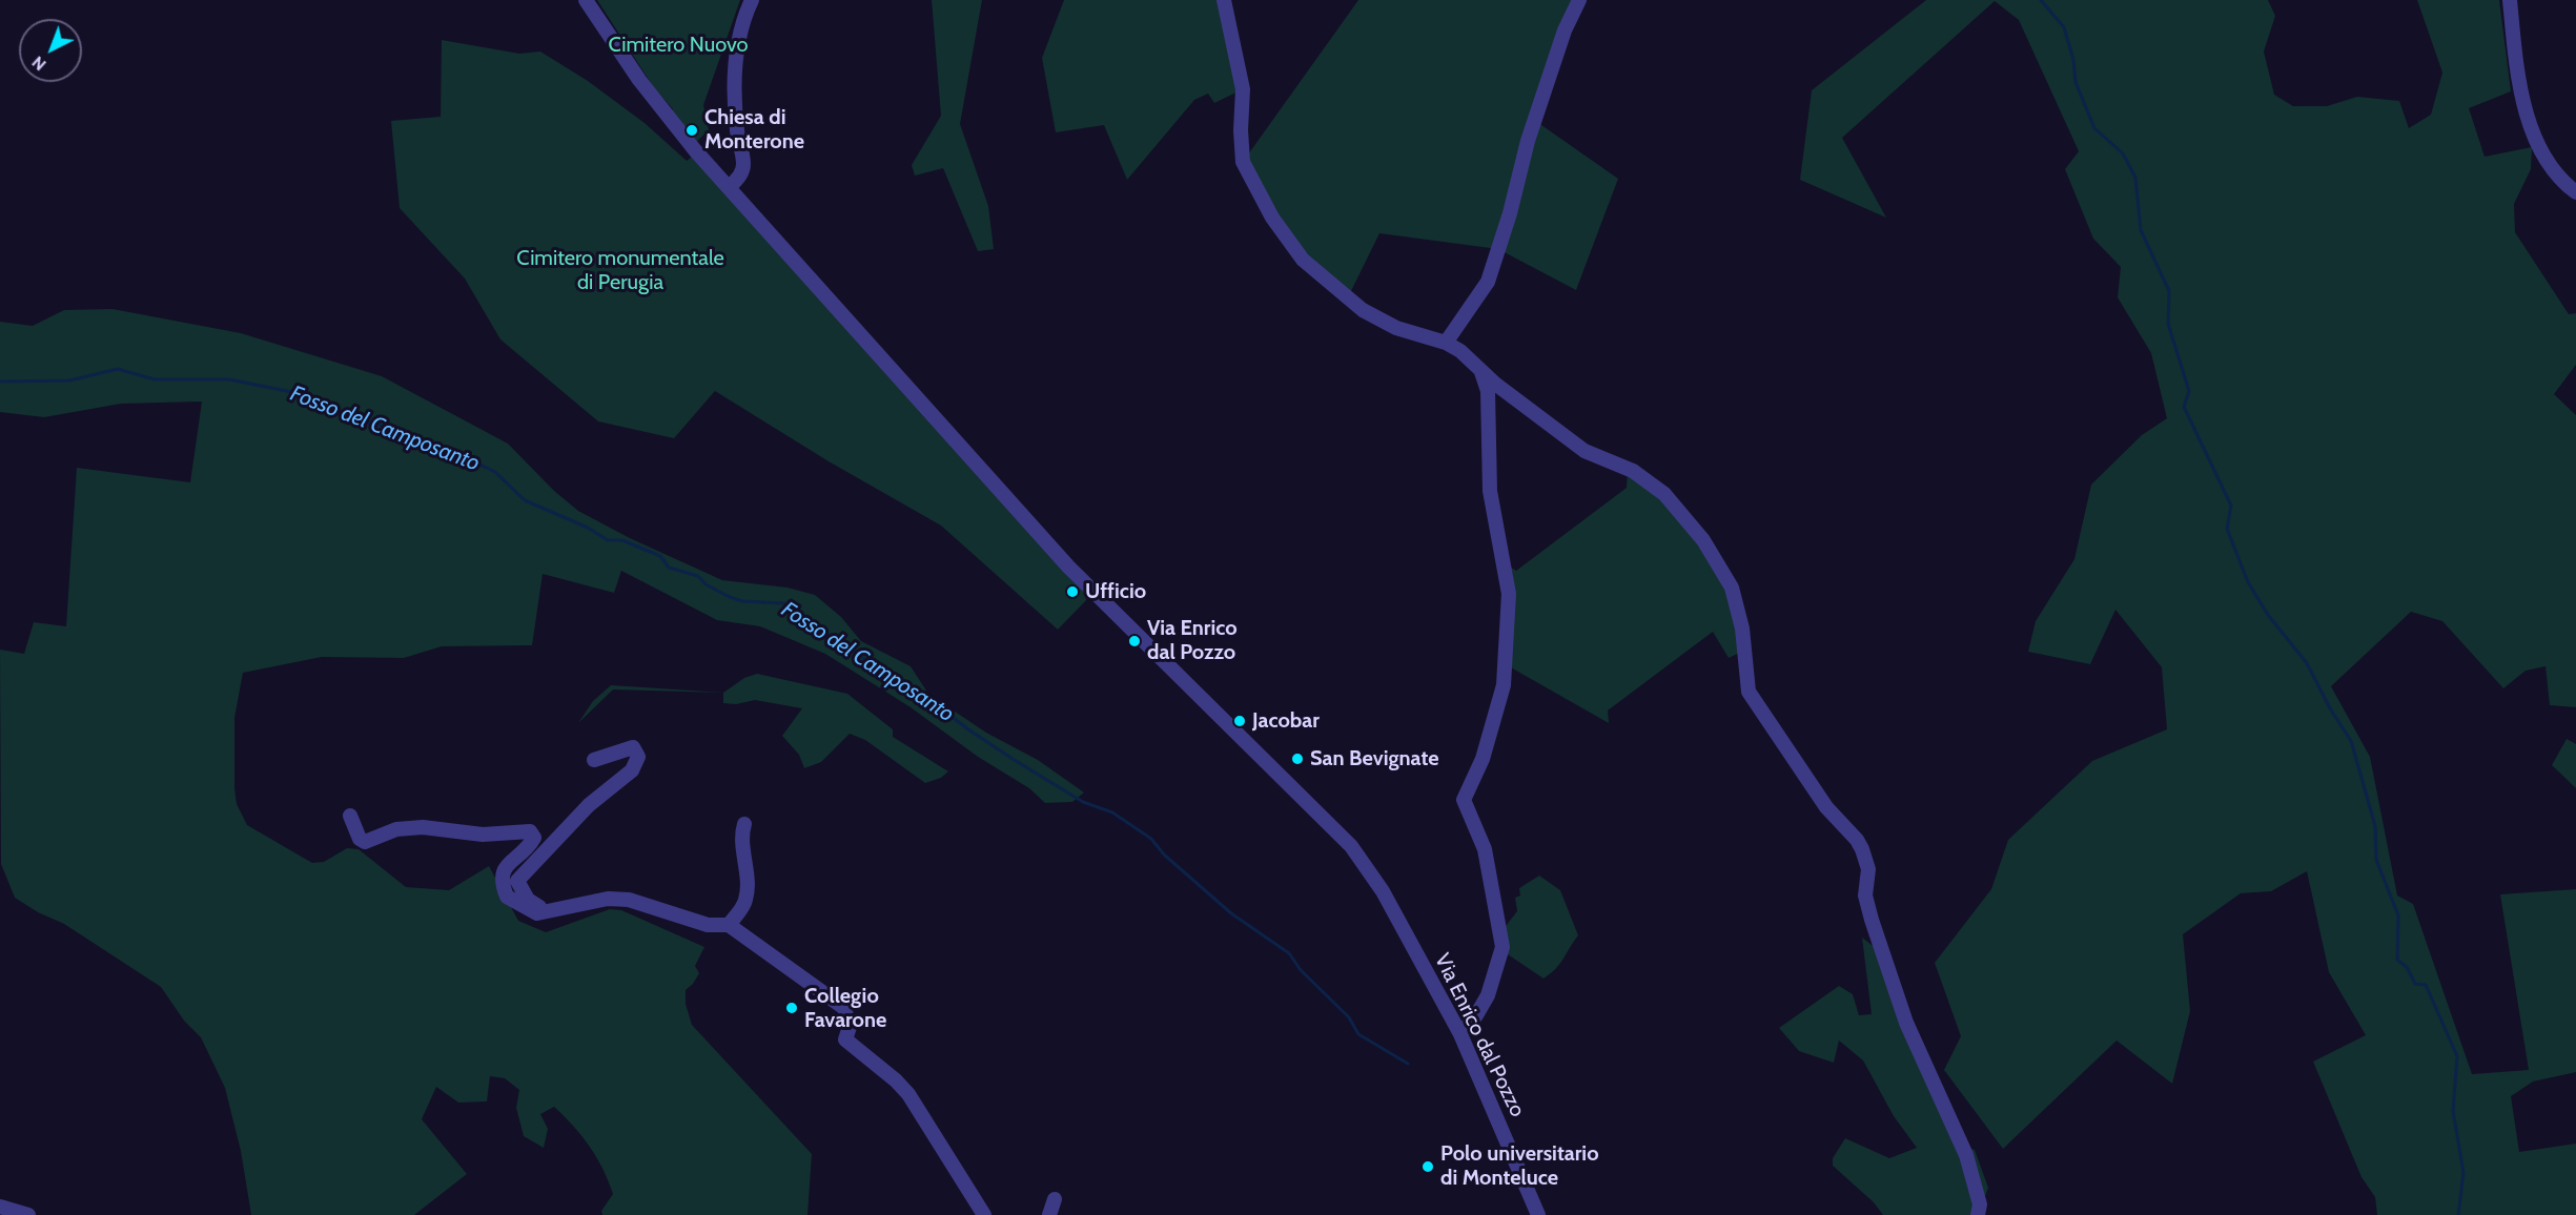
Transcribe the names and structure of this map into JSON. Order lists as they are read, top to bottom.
{
  "streets": {
    "street": ["Via Enrico dal Pozzo"]
  },
  "water": ["Fosso del Camposanto"],
  "parks": ["Cimitero Nuovo", "Cimitero monumentale di Perugia"],
  "places": [
    "Chiesa di Monterone",
    "Ufficio",
    "Via Enrico dal Pozzo",
    "Jacobar",
    "San Bevignate",
    "Collegio Favarone",
    "Polo universitario di Monteluce"
  ],
  "north": "bottom left"
}
